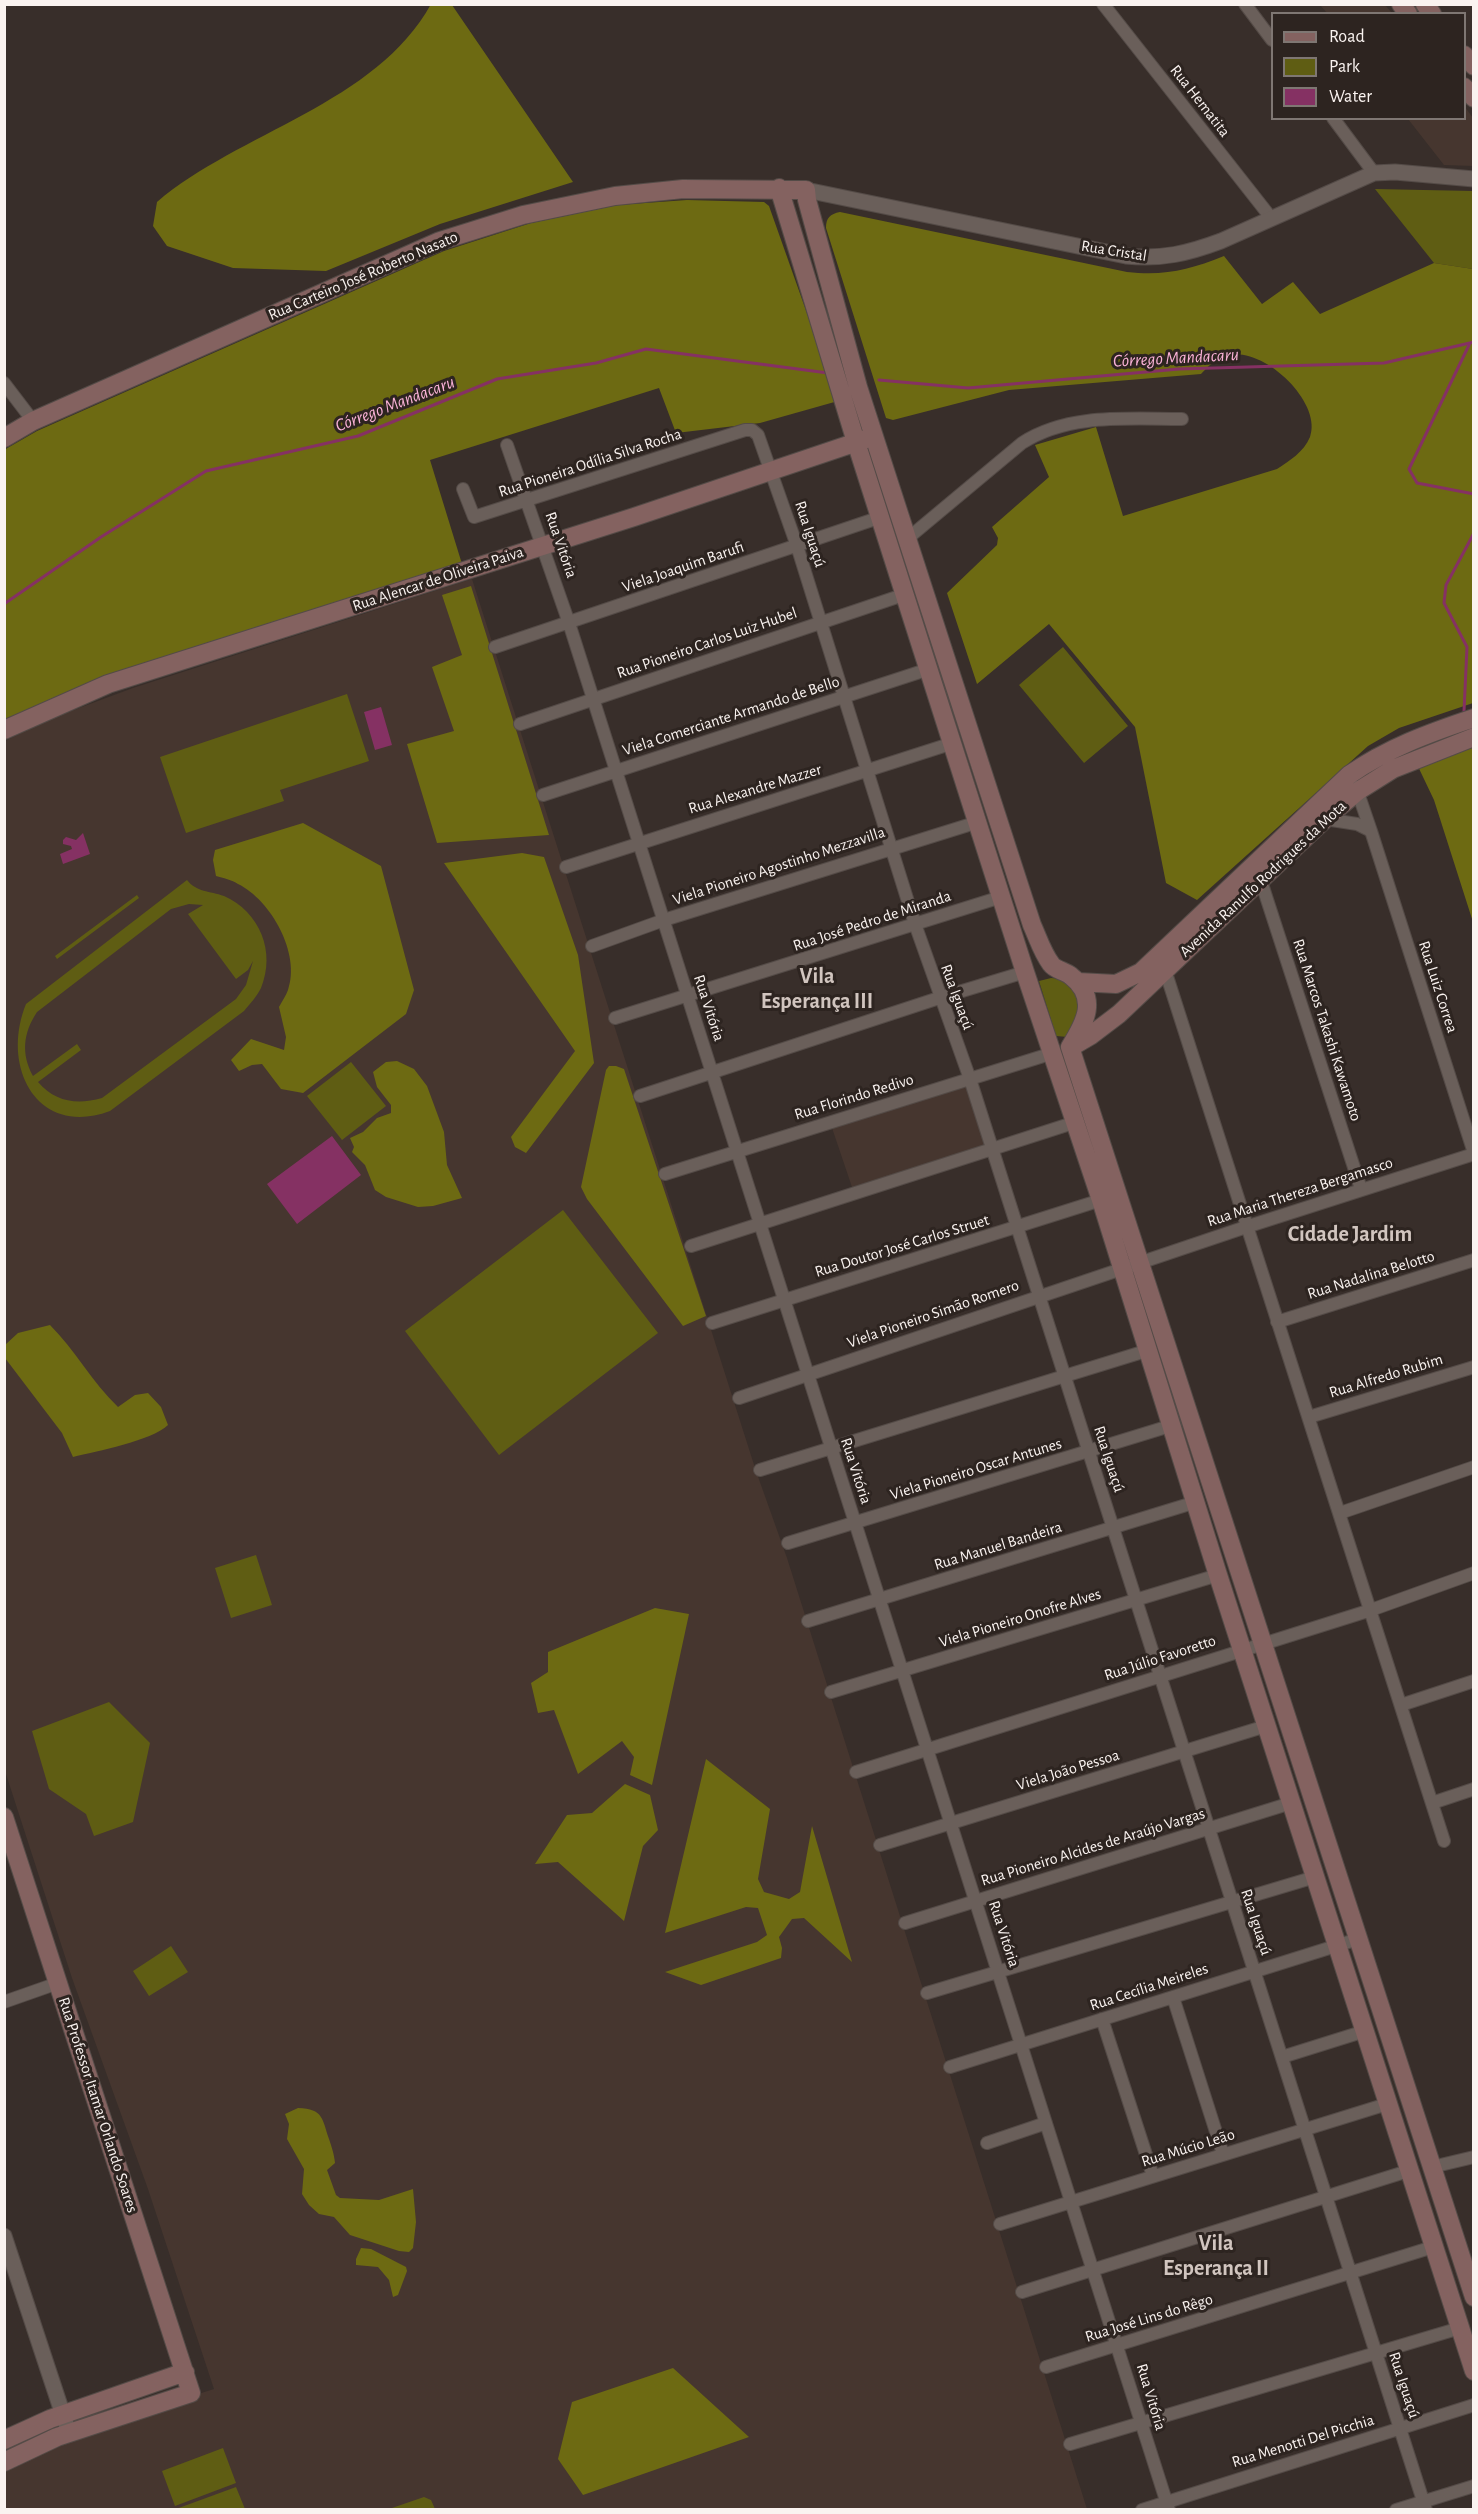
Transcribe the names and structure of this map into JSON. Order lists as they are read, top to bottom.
{
  "streets": {
    "main road": [
      "Rua Cristal",
      "Rua Carteiro José Roberto Nasato",
      "Rua Alencar de Oliveira Paiva",
      "Avenida Ranulfo Rodrigues da Mota",
      "Rua Professor Itamar Orlando Soares"
    ],
    "street": [
      "Rua Hematita",
      "Rua Pioneira Odília Silva Rocha",
      "Rua Iguaçú",
      "Rua Vitória",
      "Viela Joaquim Barufi",
      "Rua Pioneiro Carlos Luiz Hubel",
      "Viela Comerciante Armando de Bello",
      "Rua Alexandre Mazzer",
      "Viela Pioneiro Agostinho Mezzavilla",
      "Rua José Pedro de Miranda",
      "Rua Luiz Correa",
      "Rua Marcos Takashi Kawamoto",
      "Rua Florindo Redivo",
      "Rua Maria Thereza Bergamasco",
      "Rua Doutor José Carlos Struet",
      "Rua Nadalina Belotto",
      "Viela Pioneiro Simão Romero",
      "Rua Alfredo Rubim",
      "Viela Pioneiro Oscar Antunes",
      "Rua Manuel Bandeira",
      "Viela Pioneiro Onofre Alves",
      "Rua Júlio Favoretto",
      "Viela João Pessoa",
      "Rua Pioneiro Alcides de Araújo Vargas",
      "Rua Cecília Meireles",
      "Rua Múcio Leão",
      "Rua José Lins do Rêgo",
      "Rua Menotti Del Picchia"
    ]
  },
  "crossings": [
    ["Rua Hematita", "Rua Cristal"],
    ["Rua Cristal", "Rua Carteiro José Roberto Nasato"],
    ["Rua Pioneira Odília Silva Rocha", "Rua Iguaçú"],
    ["Rua Pioneira Odília Silva Rocha", "Rua Vitória"],
    ["Rua Iguaçú", "Viela Joaquim Barufi"],
    ["Rua Iguaçú", "Rua Alencar de Oliveira Paiva"],
    ["Rua Iguaçú", "Rua Pioneiro Carlos Luiz Hubel"],
    ["Rua Iguaçú", "Viela Comerciante Armando de Bello"],
    ["Rua Iguaçú", "Rua Alexandre Mazzer"],
    ["Rua Iguaçú", "Viela Pioneiro Agostinho Mezzavilla"],
    ["Rua Iguaçú", "Rua José Pedro de Miranda"],
    ["Rua Iguaçú", "Rua Florindo Redivo"],
    ["Rua Iguaçú", "Rua Doutor José Carlos Struet"],
    ["Rua Iguaçú", "Viela Pioneiro Simão Romero"],
    ["Rua Iguaçú", "Viela Pioneiro Oscar Antunes"],
    ["Rua Iguaçú", "Rua Manuel Bandeira"],
    ["Rua Iguaçú", "Viela Pioneiro Onofre Alves"],
    ["Rua Iguaçú", "Rua Júlio Favoretto"],
    ["Rua Iguaçú", "Viela João Pessoa"],
    ["Rua Iguaçú", "Rua Pioneiro Alcides de Araújo Vargas"],
    ["Rua Iguaçú", "Rua Cecília Meireles"],
    ["Rua Iguaçú", "Rua Múcio Leão"],
    ["Rua Iguaçú", "Rua José Lins do Rêgo"],
    ["Rua Iguaçú", "Rua Menotti Del Picchia"],
    ["Rua Vitória", "Viela Joaquim Barufi"],
    ["Rua Vitória", "Rua Alencar de Oliveira Paiva"],
    ["Rua Vitória", "Rua Pioneiro Carlos Luiz Hubel"],
    ["Rua Vitória", "Viela Comerciante Armando de Bello"],
    ["Rua Vitória", "Rua Alexandre Mazzer"],
    ["Rua Vitória", "Viela Pioneiro Agostinho Mezzavilla"],
    ["Rua Vitória", "Rua José Pedro de Miranda"],
    ["Rua Vitória", "Rua Florindo Redivo"],
    ["Rua Vitória", "Rua Doutor José Carlos Struet"],
    ["Rua Vitória", "Viela Pioneiro Simão Romero"],
    ["Rua Vitória", "Viela Pioneiro Oscar Antunes"],
    ["Rua Vitória", "Rua Manuel Bandeira"],
    ["Rua Vitória", "Viela Pioneiro Onofre Alves"],
    ["Rua Vitória", "Rua Júlio Favoretto"],
    ["Rua Vitória", "Viela João Pessoa"],
    ["Rua Vitória", "Rua Pioneiro Alcides de Araújo Vargas"],
    ["Rua Vitória", "Rua Cecília Meireles"],
    ["Rua Vitória", "Rua Múcio Leão"],
    ["Rua Vitória", "Rua José Lins do Rêgo"],
    ["Rua Vitória", "Rua Menotti Del Picchia"],
    ["Avenida Ranulfo Rodrigues da Mota", "Rua Luiz Correa"],
    ["Avenida Ranulfo Rodrigues da Mota", "Rua Marcos Takashi Kawamoto"],
    ["Avenida Ranulfo Rodrigues da Mota", "Rua Florindo Redivo"],
    ["Rua Luiz Correa", "Rua Maria Thereza Bergamasco"],
    ["Rua Marcos Takashi Kawamoto", "Rua Maria Thereza Bergamasco"],
    ["Rua Maria Thereza Bergamasco", "Viela Pioneiro Simão Romero"]
  ],
  "districts": ["Vila Esperança III", "Cidade Jardim", "Vila Esperança II"],
  "water": ["Córrego Mandacaru"],
  "legend": ["Road", "Park", "Water"]
}
